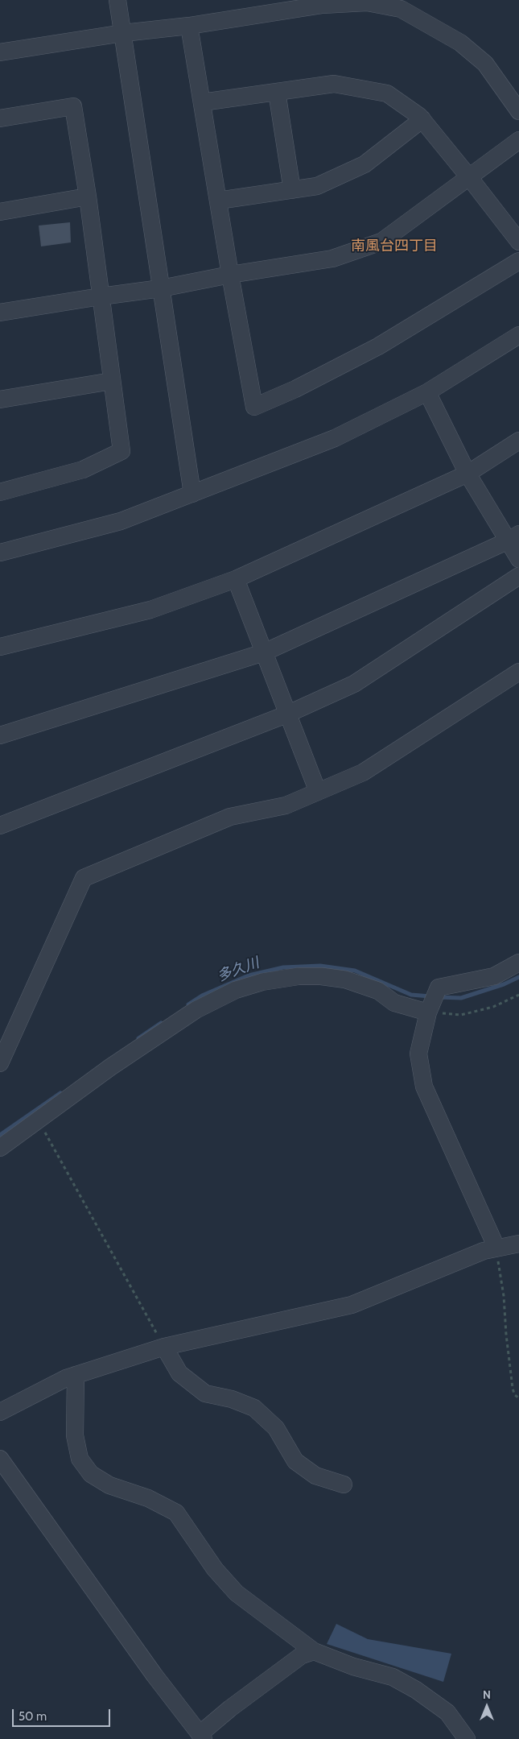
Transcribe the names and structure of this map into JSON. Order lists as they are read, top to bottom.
{
  "districts": ["南風台四丁目"],
  "water": ["多久川"],
  "scale_bar": "50 m",
  "north": "top"
}
